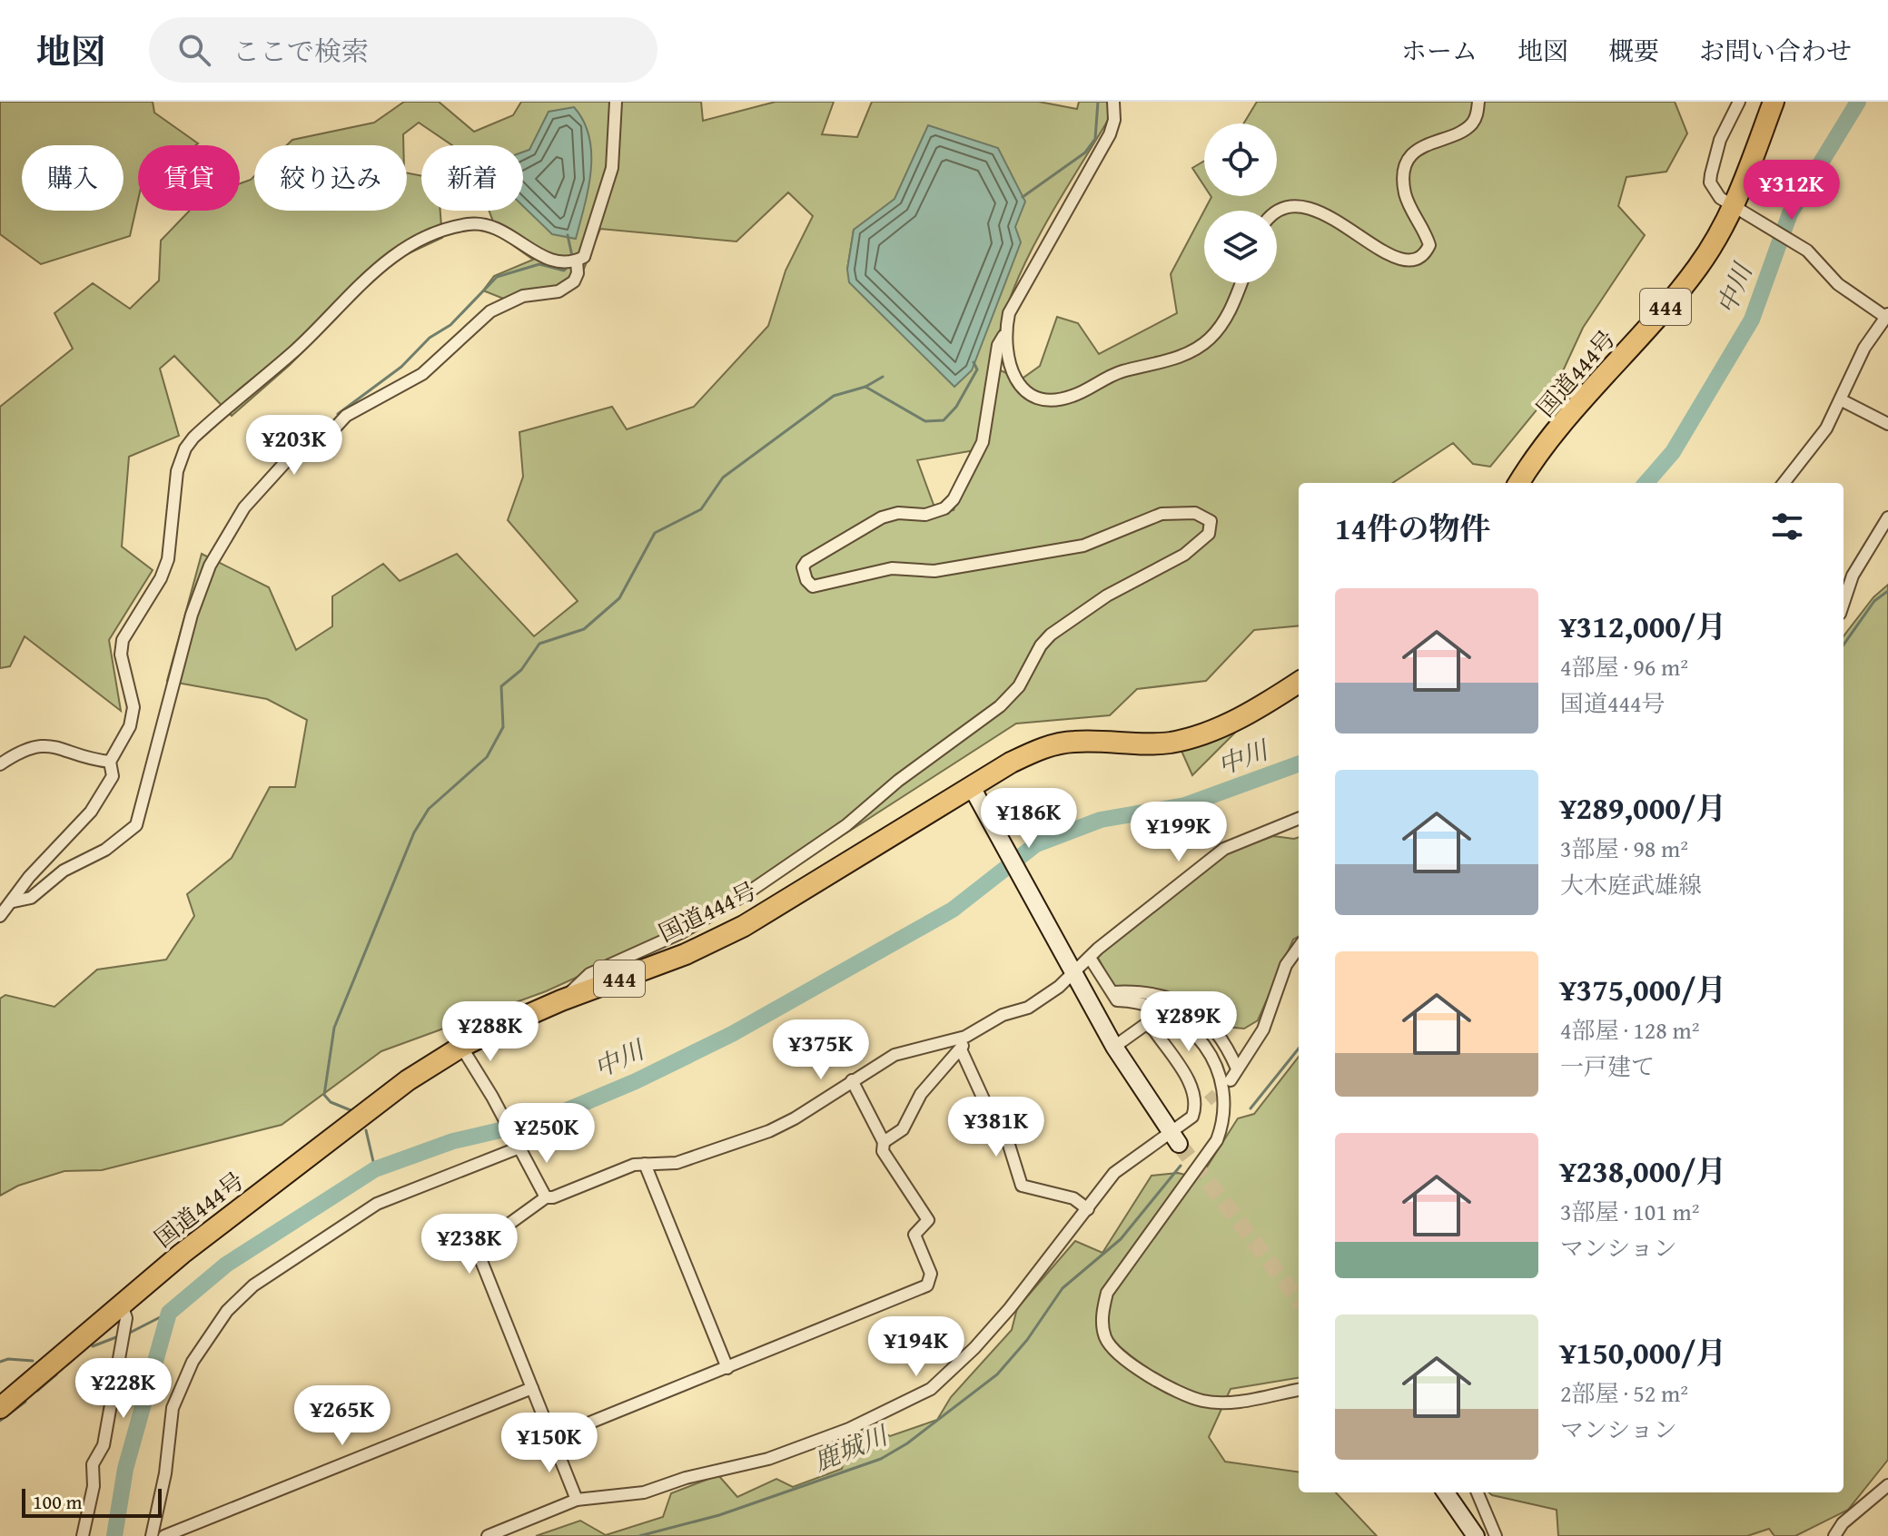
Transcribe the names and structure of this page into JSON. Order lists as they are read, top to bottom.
{
  "streets": {
    "highway": ["444", "国道444号"]
  },
  "water": ["中川", "鹿城川"],
  "scale_bar": "100 m",
  "page": {
    "header": "地図",
    "search": "ここで検索",
    "nav": [
      "ホーム",
      "地図",
      "概要",
      "お問い合わせ"
    ],
    "chip": [
      "購入",
      "賃貸",
      "絞り込み",
      "新着"
    ],
    "price": [
      "¥312K",
      "¥203K",
      "¥186K",
      "¥199K",
      "¥289K",
      "¥288K",
      "¥375K",
      "¥381K",
      "¥250K",
      "¥238K",
      "¥194K",
      "¥228K",
      "¥265K",
      "¥150K"
    ],
    "heading": "14件の物件",
    "list": [
      {
        "name": "¥312,000/月",
        "note": "4部屋 · 96 m² · 国道444号"
      },
      {
        "name": "¥289,000/月",
        "note": "3部屋 · 98 m² · 大木庭武雄線"
      },
      {
        "name": "¥375,000/月",
        "note": "4部屋 · 128 m² · 一戸建て"
      },
      {
        "name": "¥238,000/月",
        "note": "3部屋 · 101 m² · マンション"
      },
      {
        "name": "¥150,000/月",
        "note": "2部屋 · 52 m² · マンション"
      }
    ],
    "scale": "100 m"
  }
}
